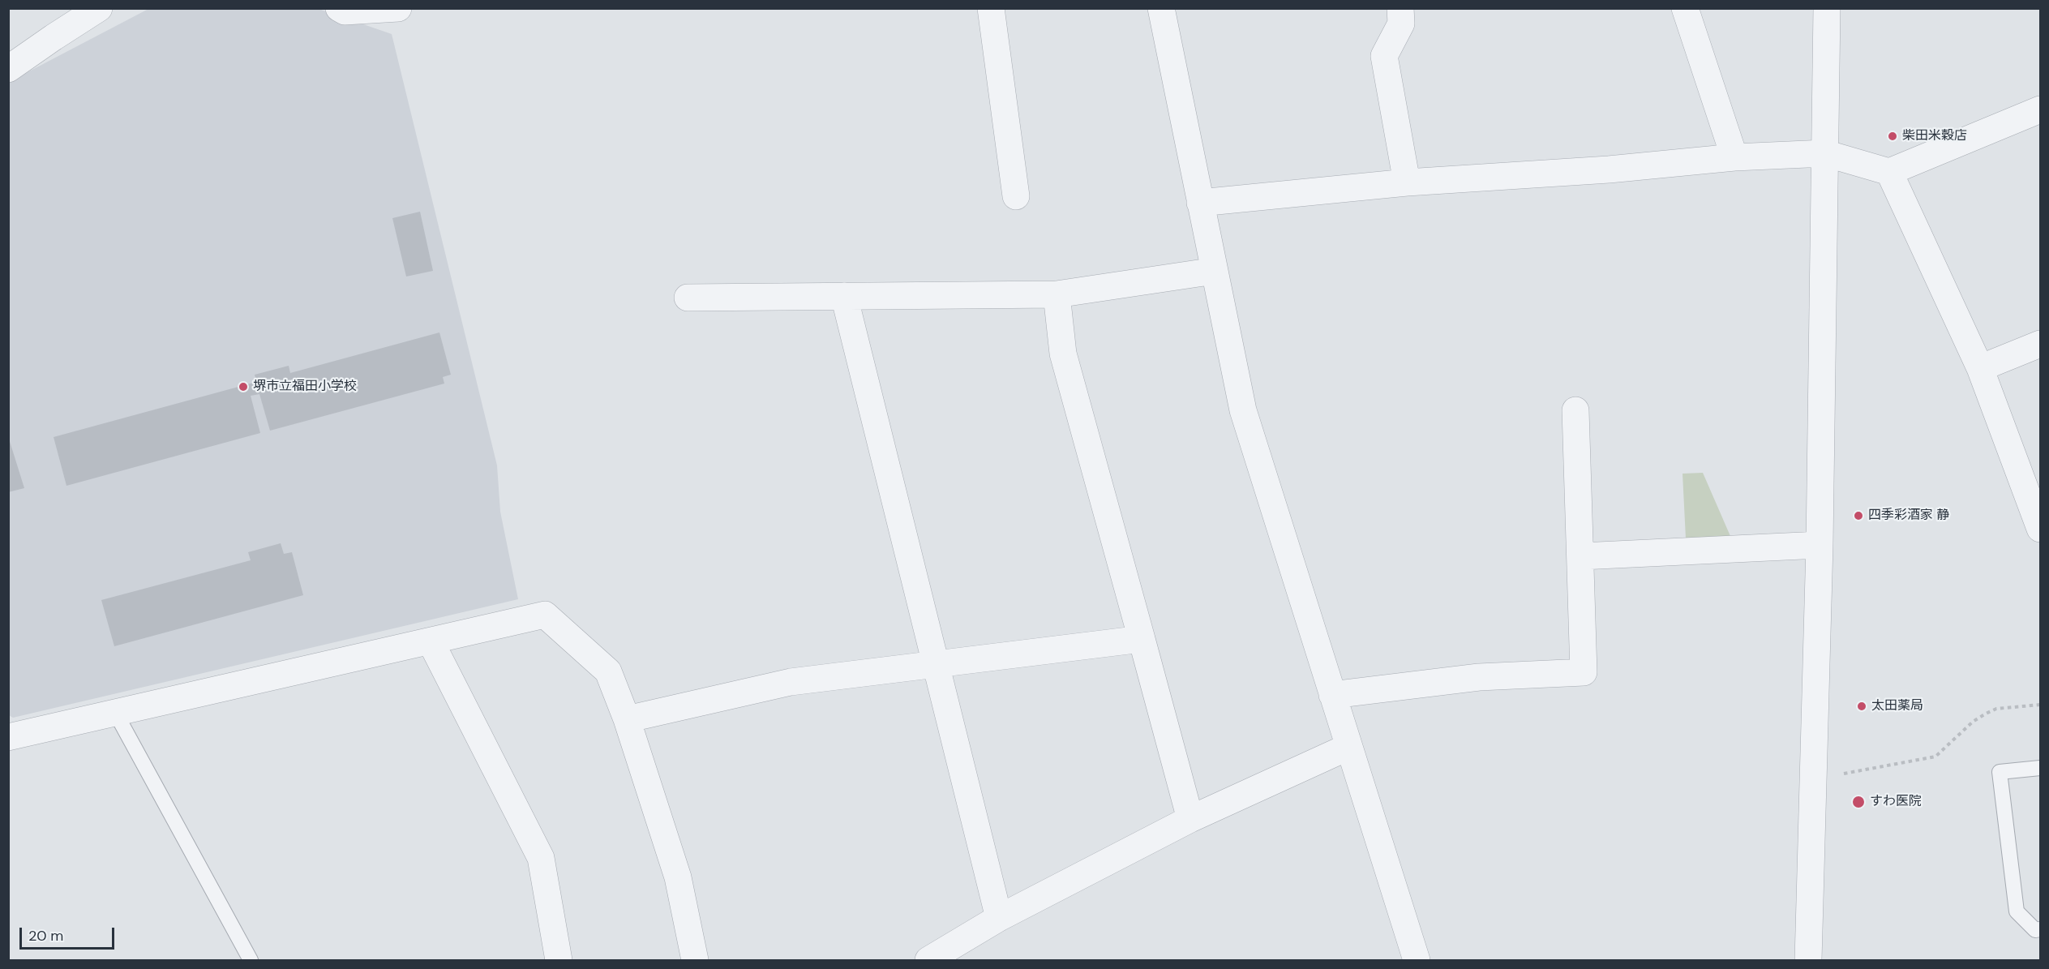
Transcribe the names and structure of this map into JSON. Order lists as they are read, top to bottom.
{
  "places": [
    "柴田米穀店",
    "堺市立福田小学校",
    "四季彩酒家 静",
    "太田薬局",
    "すわ医院"
  ],
  "scale_bar": "20 m"
}
